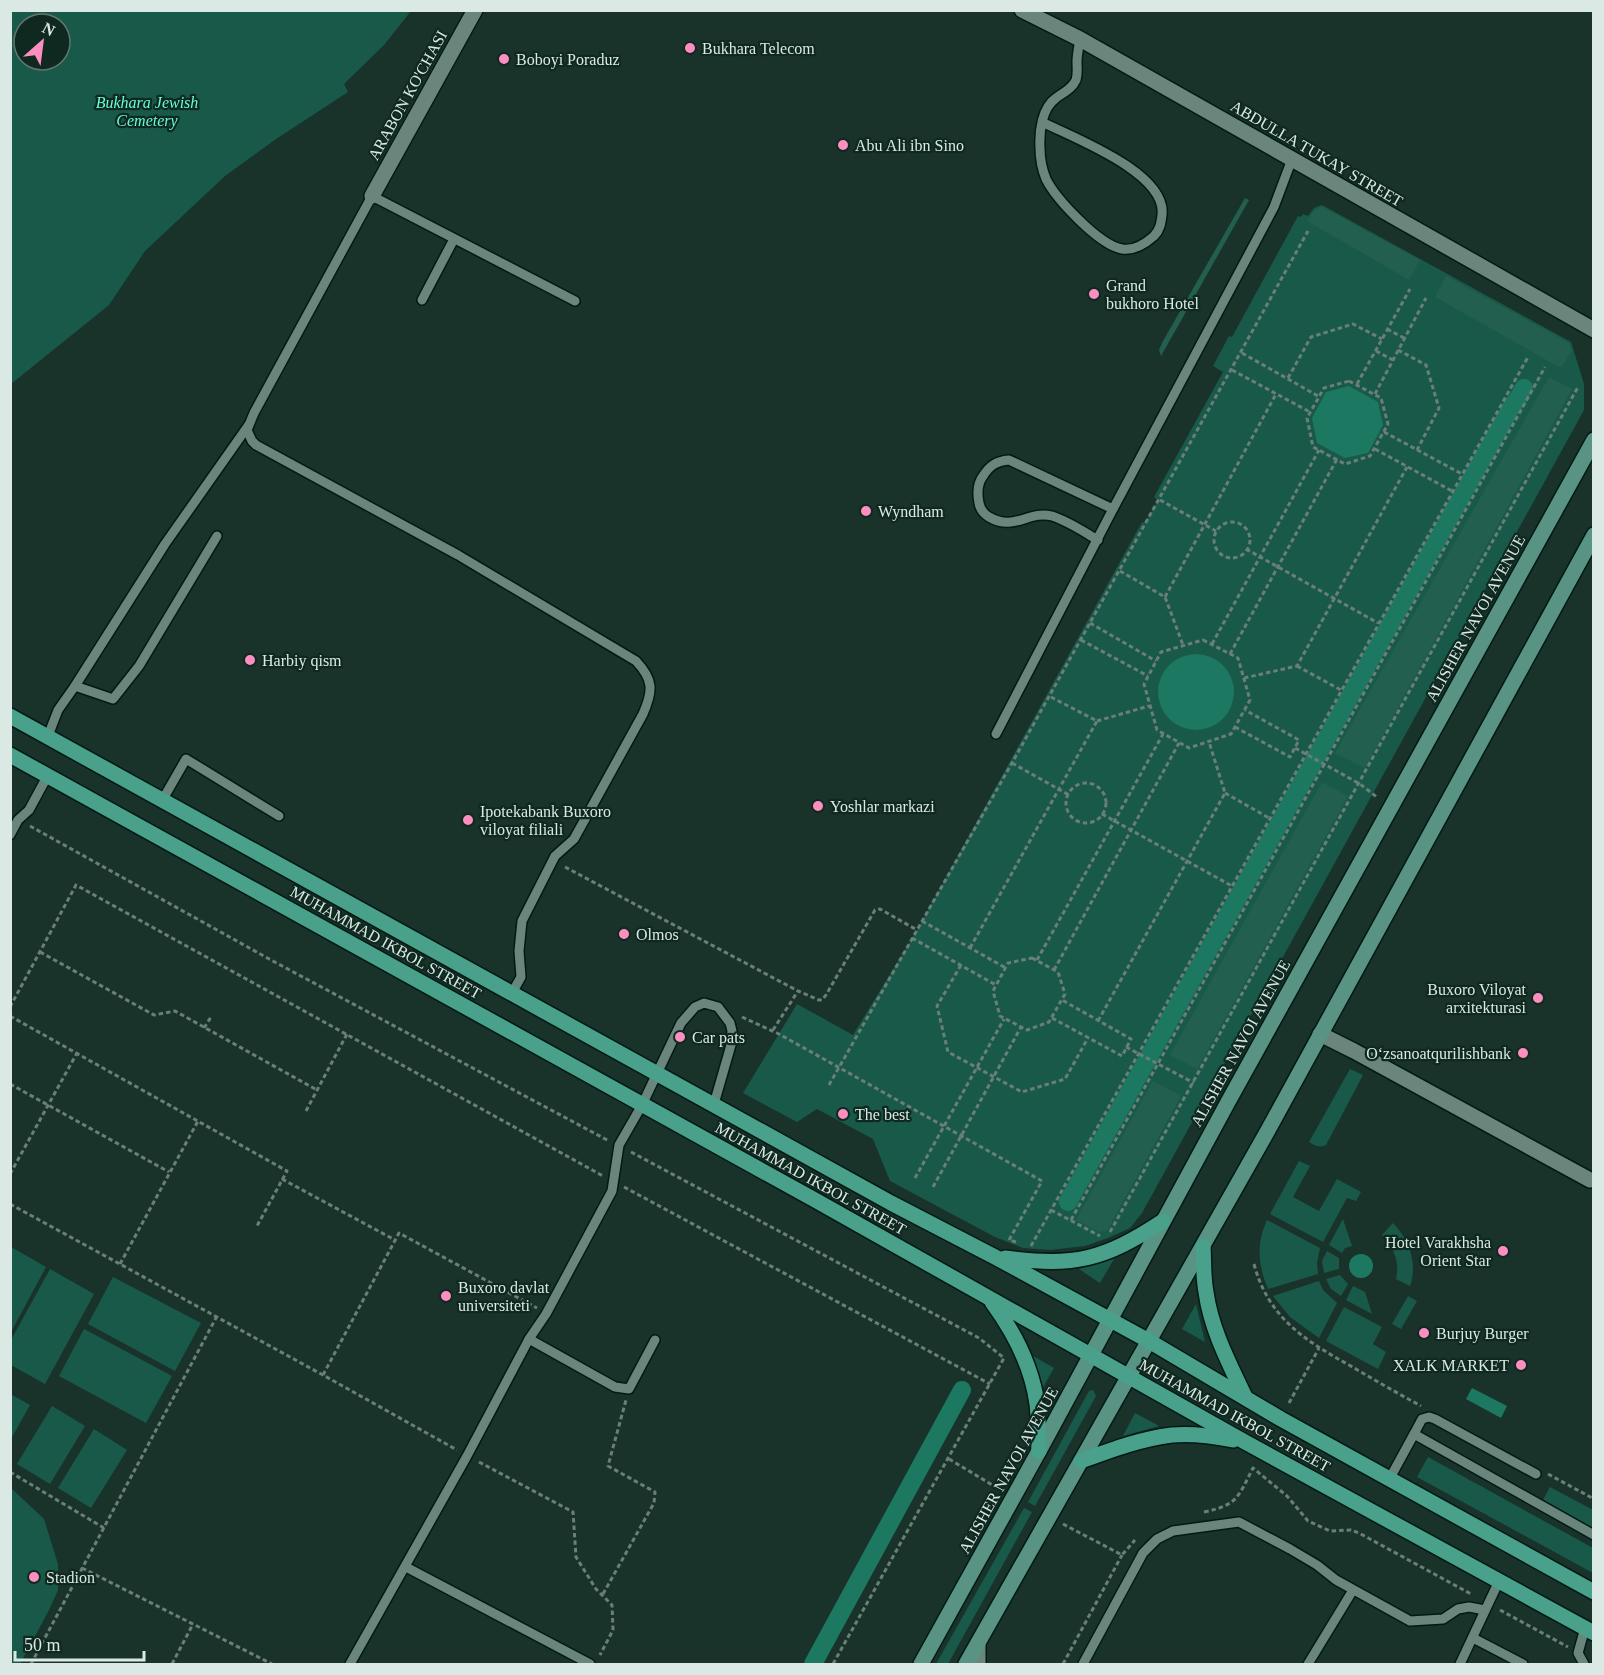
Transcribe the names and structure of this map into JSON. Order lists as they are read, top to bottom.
{
  "streets": {
    "main road": ["ALISHER NAVOI AVENUE", "MUHAMMAD IKBOL STREET"],
    "street": ["ARABON KO'CHASI", "ABDULLA TUKAY STREET"]
  },
  "crossings": [
    ["ALISHER NAVOI AVENUE", "MUHAMMAD IKBOL STREET"]
  ],
  "parks": ["Bukhara Jewish Cemetery"],
  "places": [
    "Bukhara Telecom",
    "Boboyi Poraduz",
    "Abu Ali ibn Sino",
    "Grand bukhoro Hotel",
    "Wyndham",
    "Harbiy qism",
    "Yoshlar markazi",
    "Ipotekabank Buxoro viloyat filiali",
    "Olmos",
    "Buxoro Viloyat arxitekturasi",
    "Car pats",
    "Oʻzsanoatqurilishbank",
    "The best",
    "Hotel Varakhsha Orient Star",
    "Buxoro davlat universiteti",
    "Burjuy Burger",
    "XALK MARKET",
    "Stadion"
  ],
  "scale_bar": "50 m",
  "north": "top right"
}
